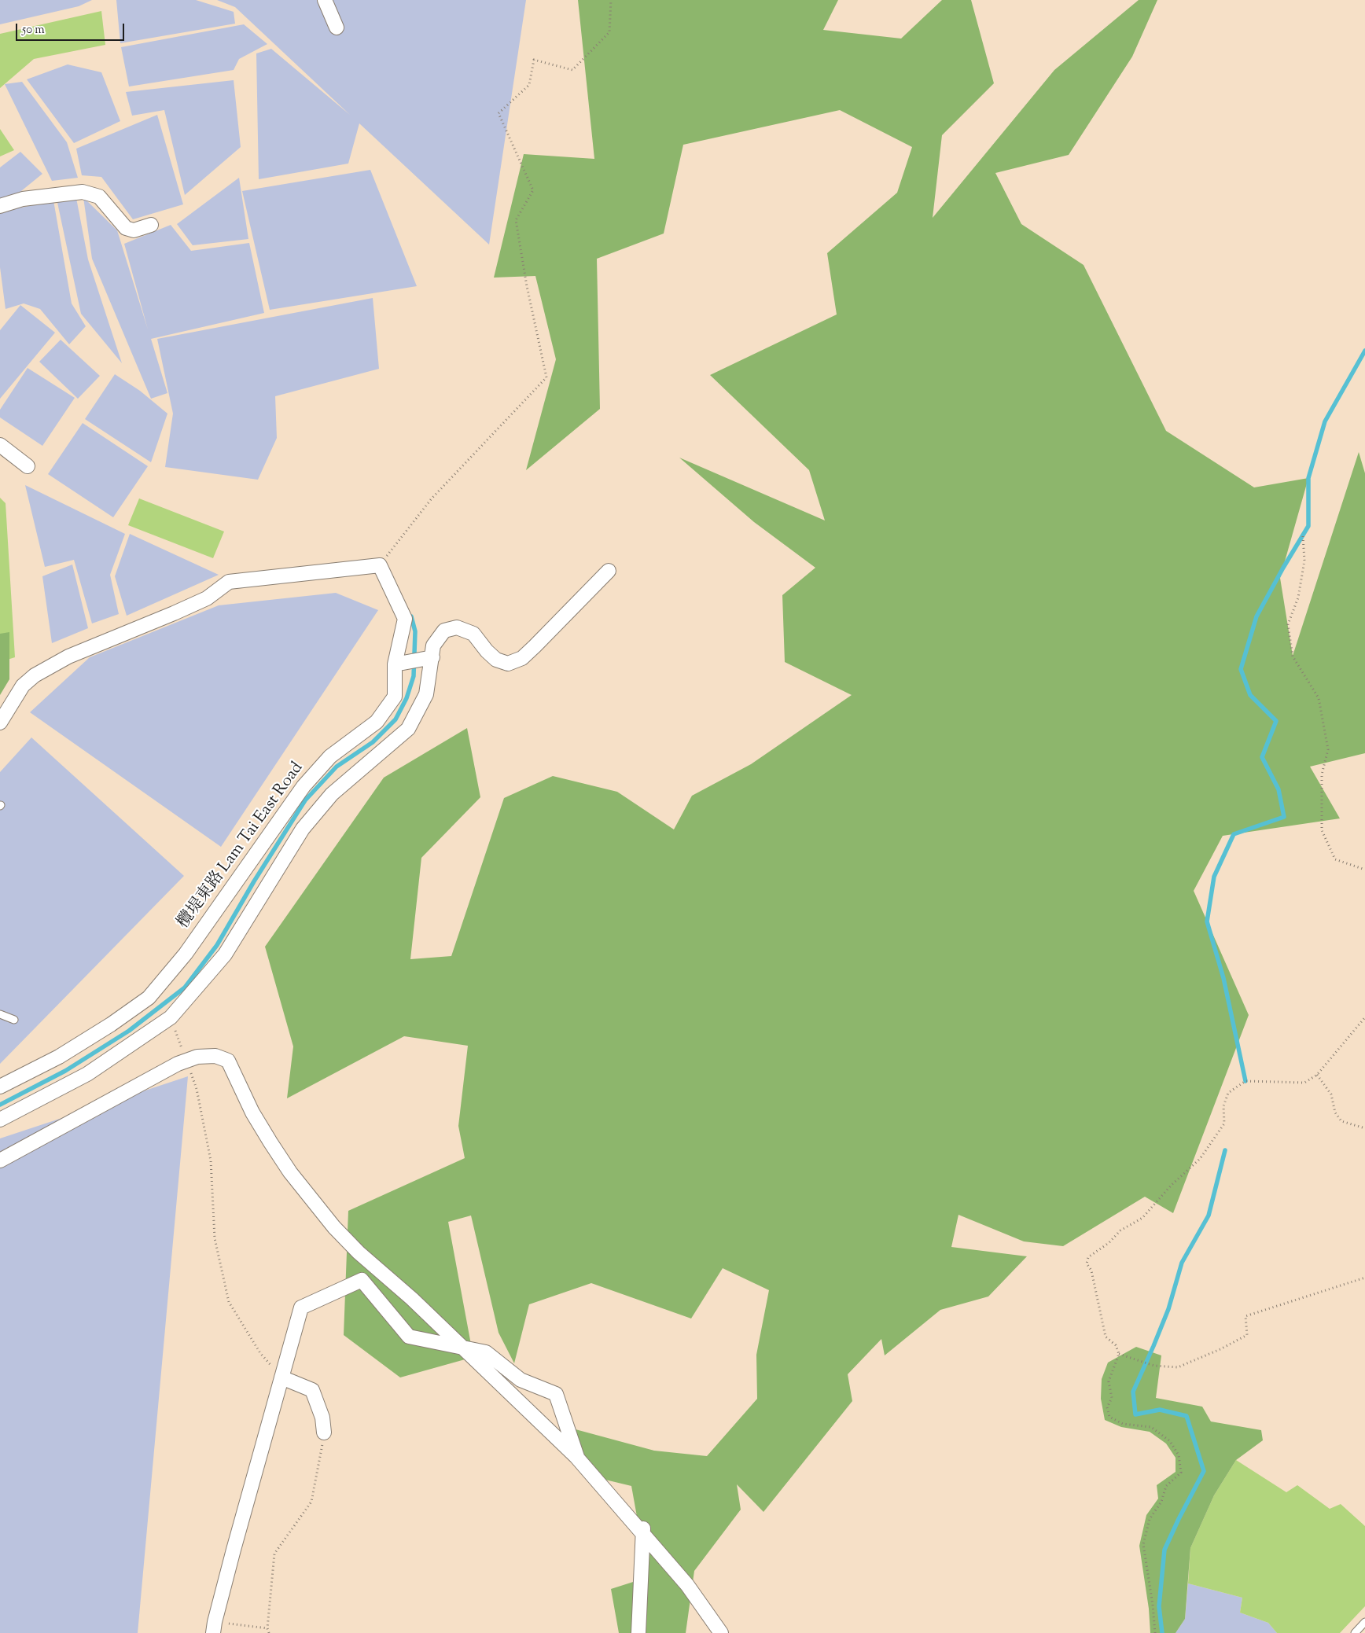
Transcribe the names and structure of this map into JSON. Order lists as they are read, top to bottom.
{
  "streets": {
    "street": ["欖堤東路 Lam Tai East Road"]
  },
  "scale_bar": "50 m"
}
